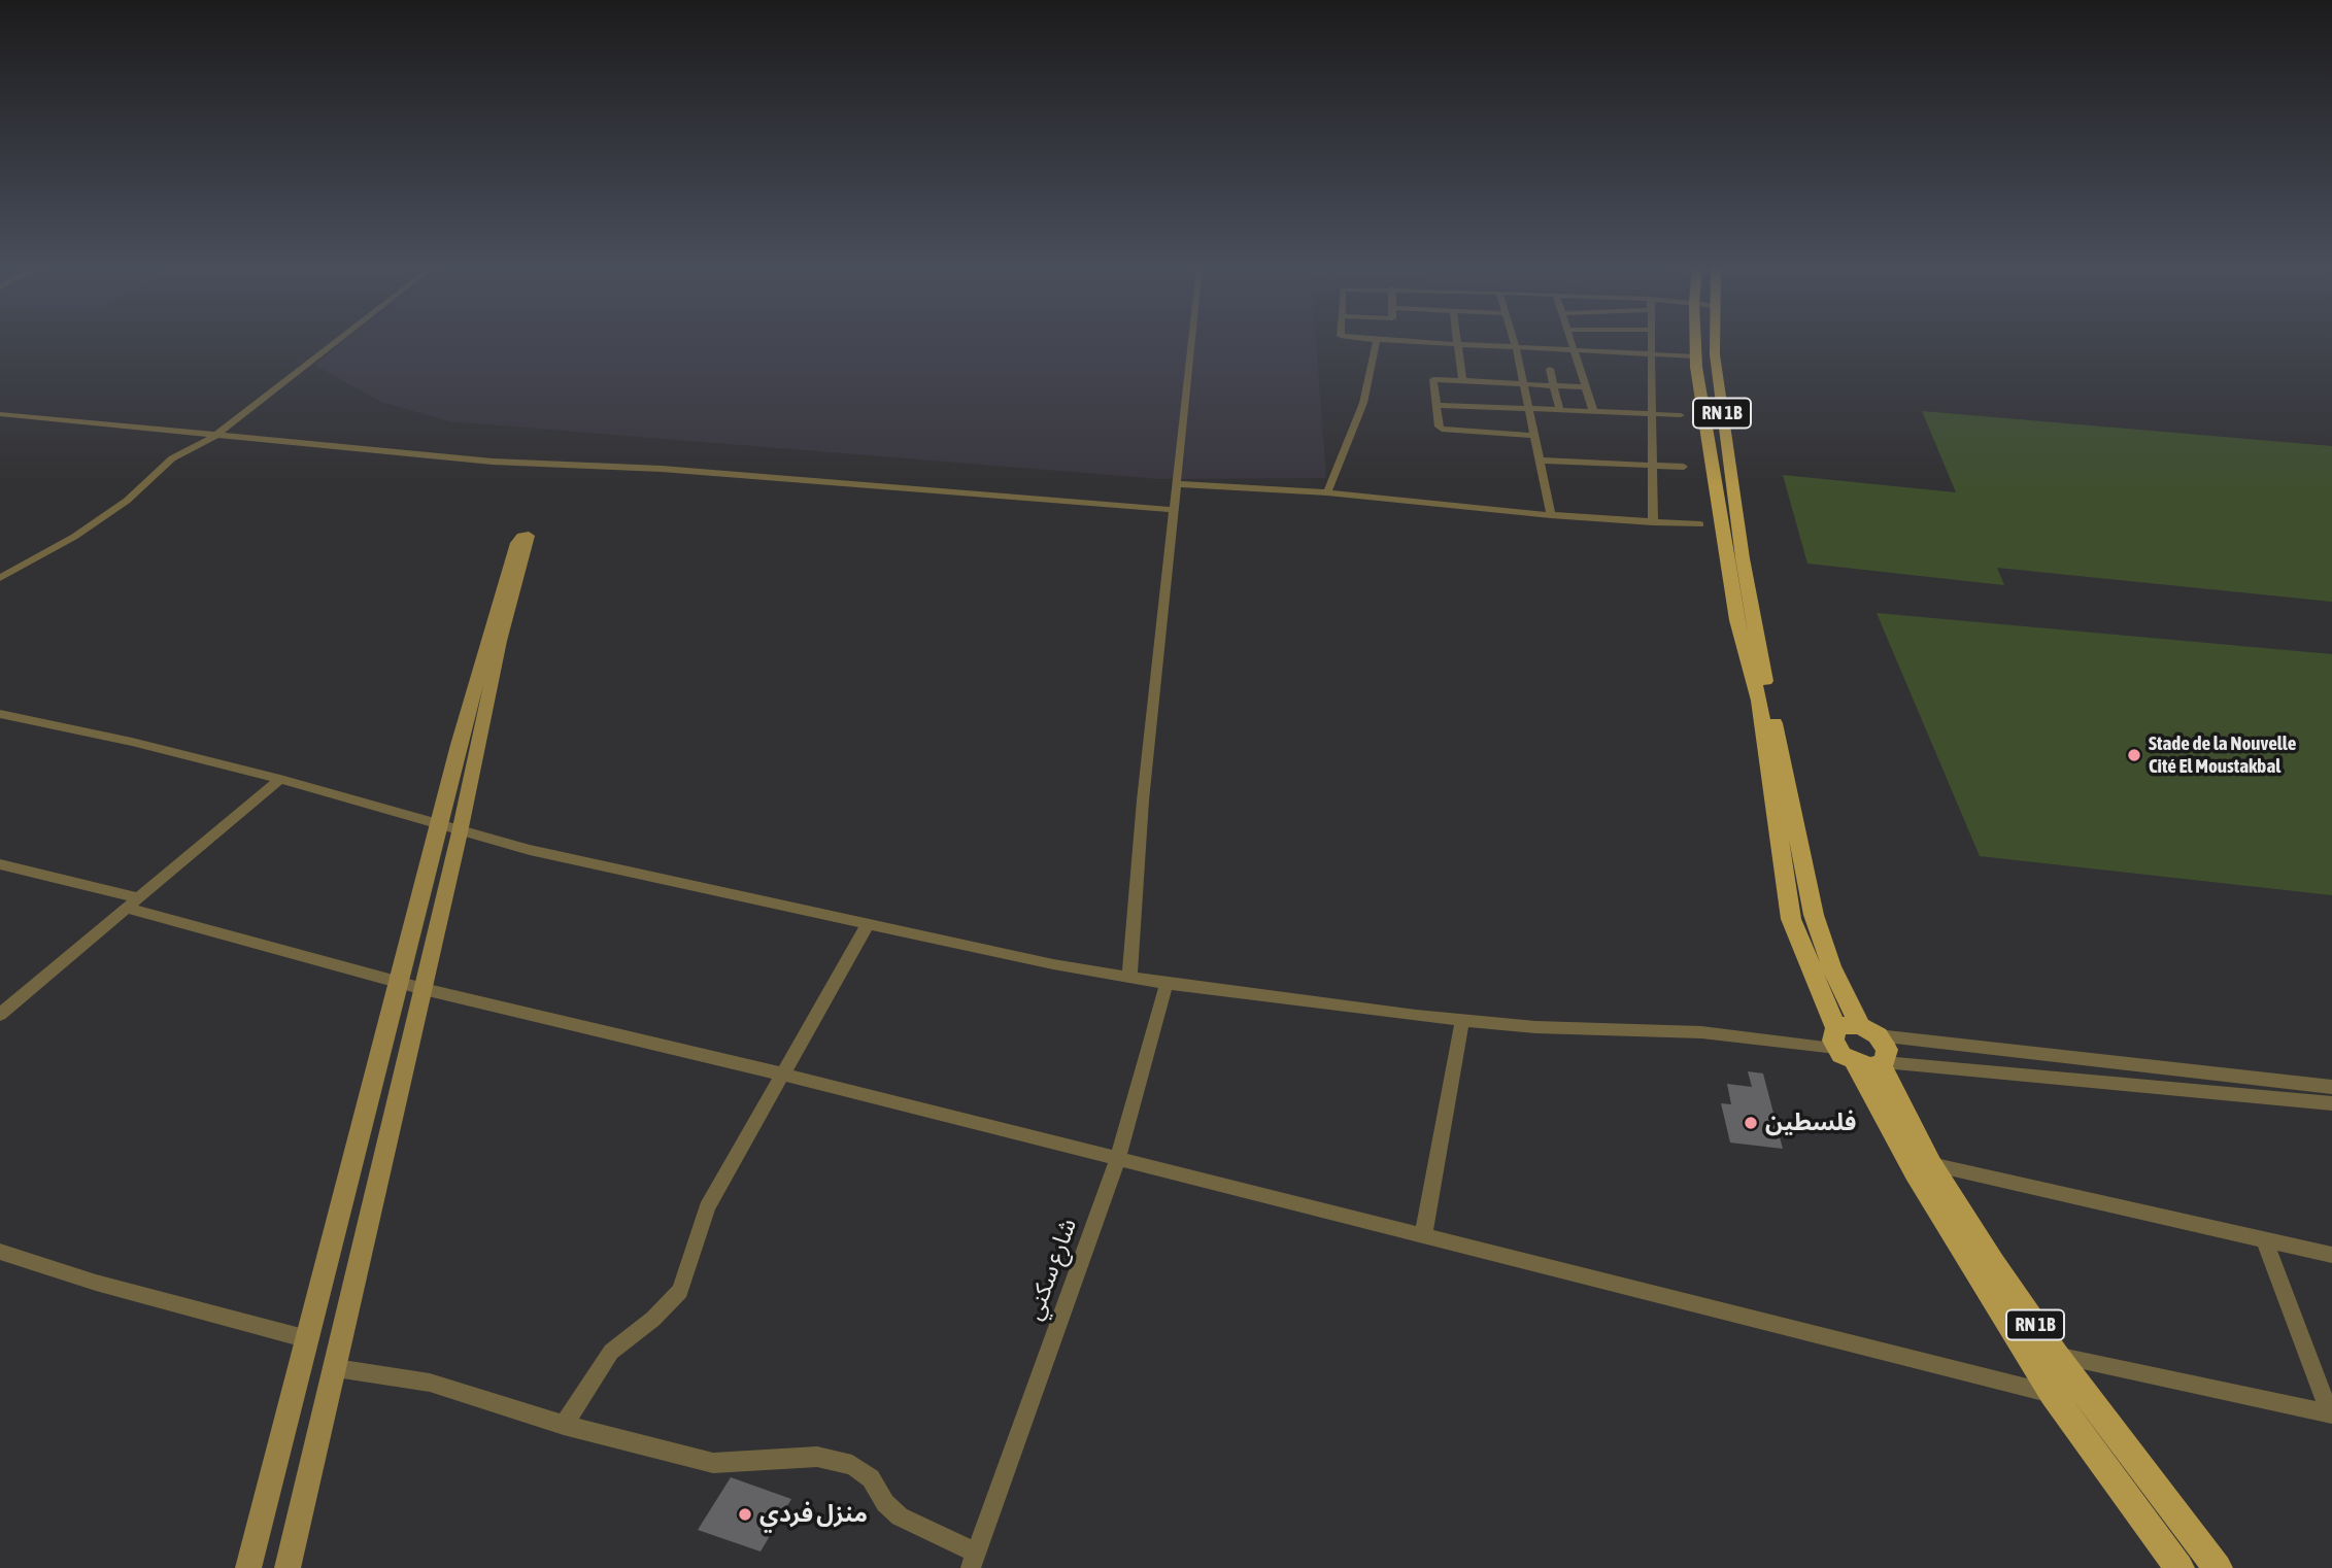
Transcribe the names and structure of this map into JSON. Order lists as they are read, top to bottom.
{
  "streets": {
    "main road": ["RN 1B"],
    "street": ["شارع سكني"]
  },
  "places": ["Stade de la Nouvelle Cité El Moustakbal", "فلسطين", "منزل فردي"]
}
